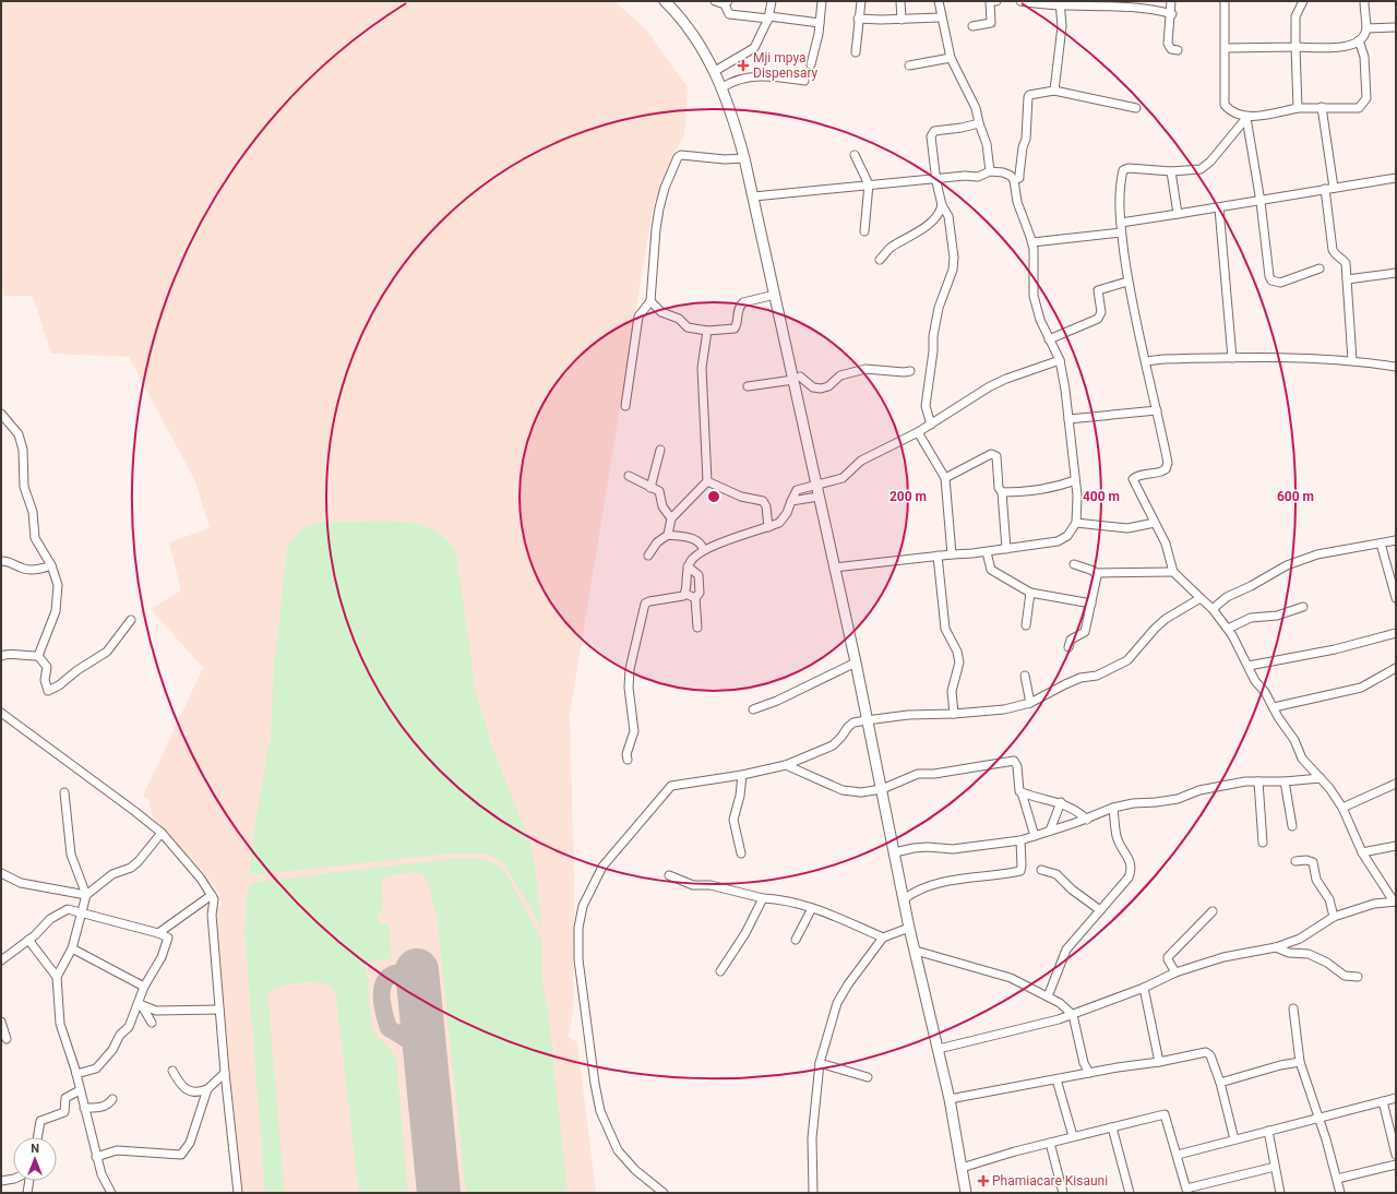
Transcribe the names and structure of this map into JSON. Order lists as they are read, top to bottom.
{
  "places": {
    "health": ["Mji mpya Dispensary", "Phamiacare Kisauni"]
  },
  "north": "top",
  "rings": ["200 m", "400 m", "600 m"]
}
